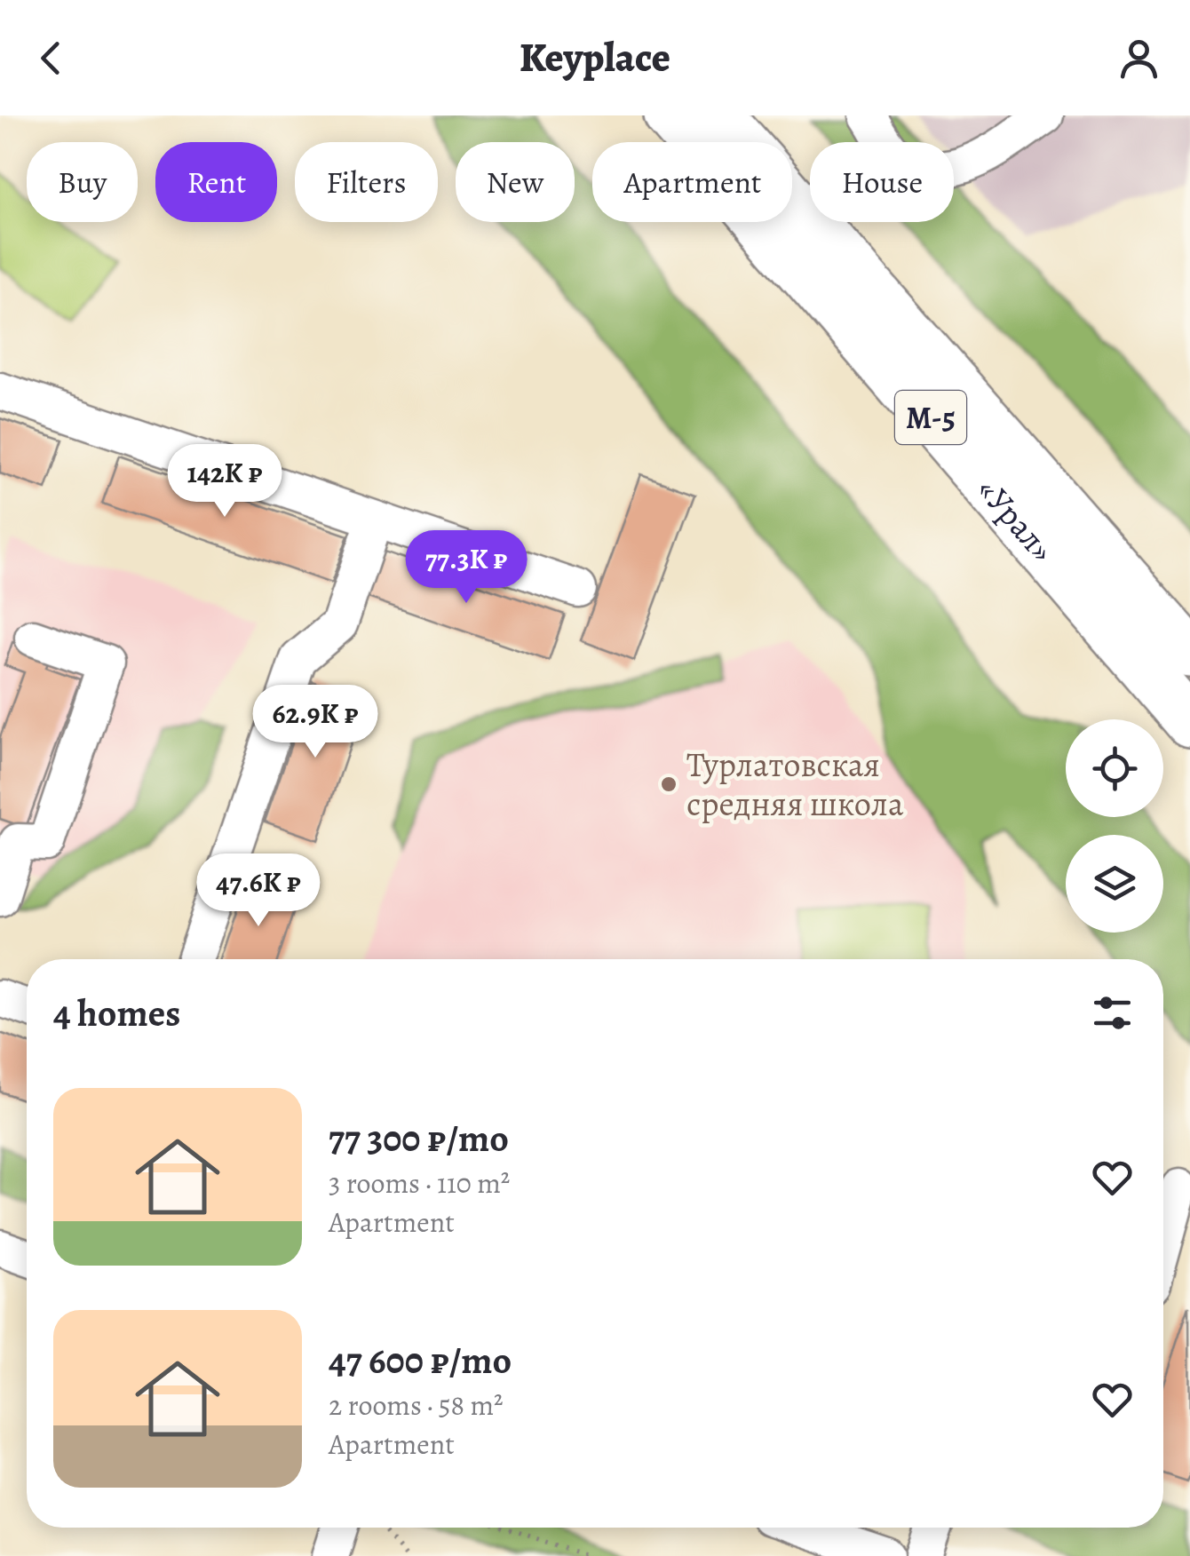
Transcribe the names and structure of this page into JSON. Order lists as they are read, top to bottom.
{
  "streets": {
    "highway": ["М-5", "«Урал»"]
  },
  "places": ["Турлатовская средняя школа"],
  "page": {
    "header": "Keyplace",
    "chip": [
      "Buy",
      "Rent",
      "Filters",
      "New",
      "Apartment",
      "House"
    ],
    "price": [
      "142K ₽",
      "77.3K ₽",
      "62.9K ₽",
      "47.6K ₽"
    ],
    "heading": "4 homes",
    "list": [
      {
        "name": "77 300 ₽/mo",
        "note": "3 rooms · 110 m² · Apartment"
      },
      {
        "name": "47 600 ₽/mo",
        "note": "2 rooms · 58 m² · Apartment"
      }
    ]
  }
}
